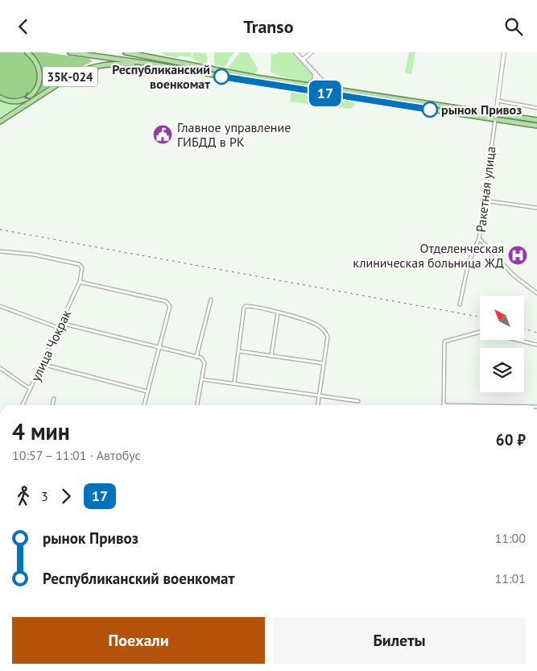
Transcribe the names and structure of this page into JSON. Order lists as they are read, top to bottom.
{
  "streets": {
    "main road": ["35К-024"],
    "street": ["Ракетная улица", "улица Чокрак"]
  },
  "places": {
    "other": ["Республиканский военкомат", "рынок Привоз"],
    "public building": ["Главное управление ГИБДД в РК"],
    "hospital": ["Отделенческая клиническая больница ЖД"]
  },
  "lines": ["bus line 17"],
  "north": "top left",
  "page": {
    "header": "Transo",
    "on_map": "17",
    "heading": ["4 мин", "10:57 – 11:01 · Автобус", "60 ₽"],
    "legs": ["3", "17"],
    "list": [
      {
        "name": "рынок Привоз",
        "value": "11:00"
      },
      {
        "name": "Республиканский военкомат",
        "value": "11:01"
      }
    ],
    "buttons": ["Поехали", "Билеты"]
  }
}
